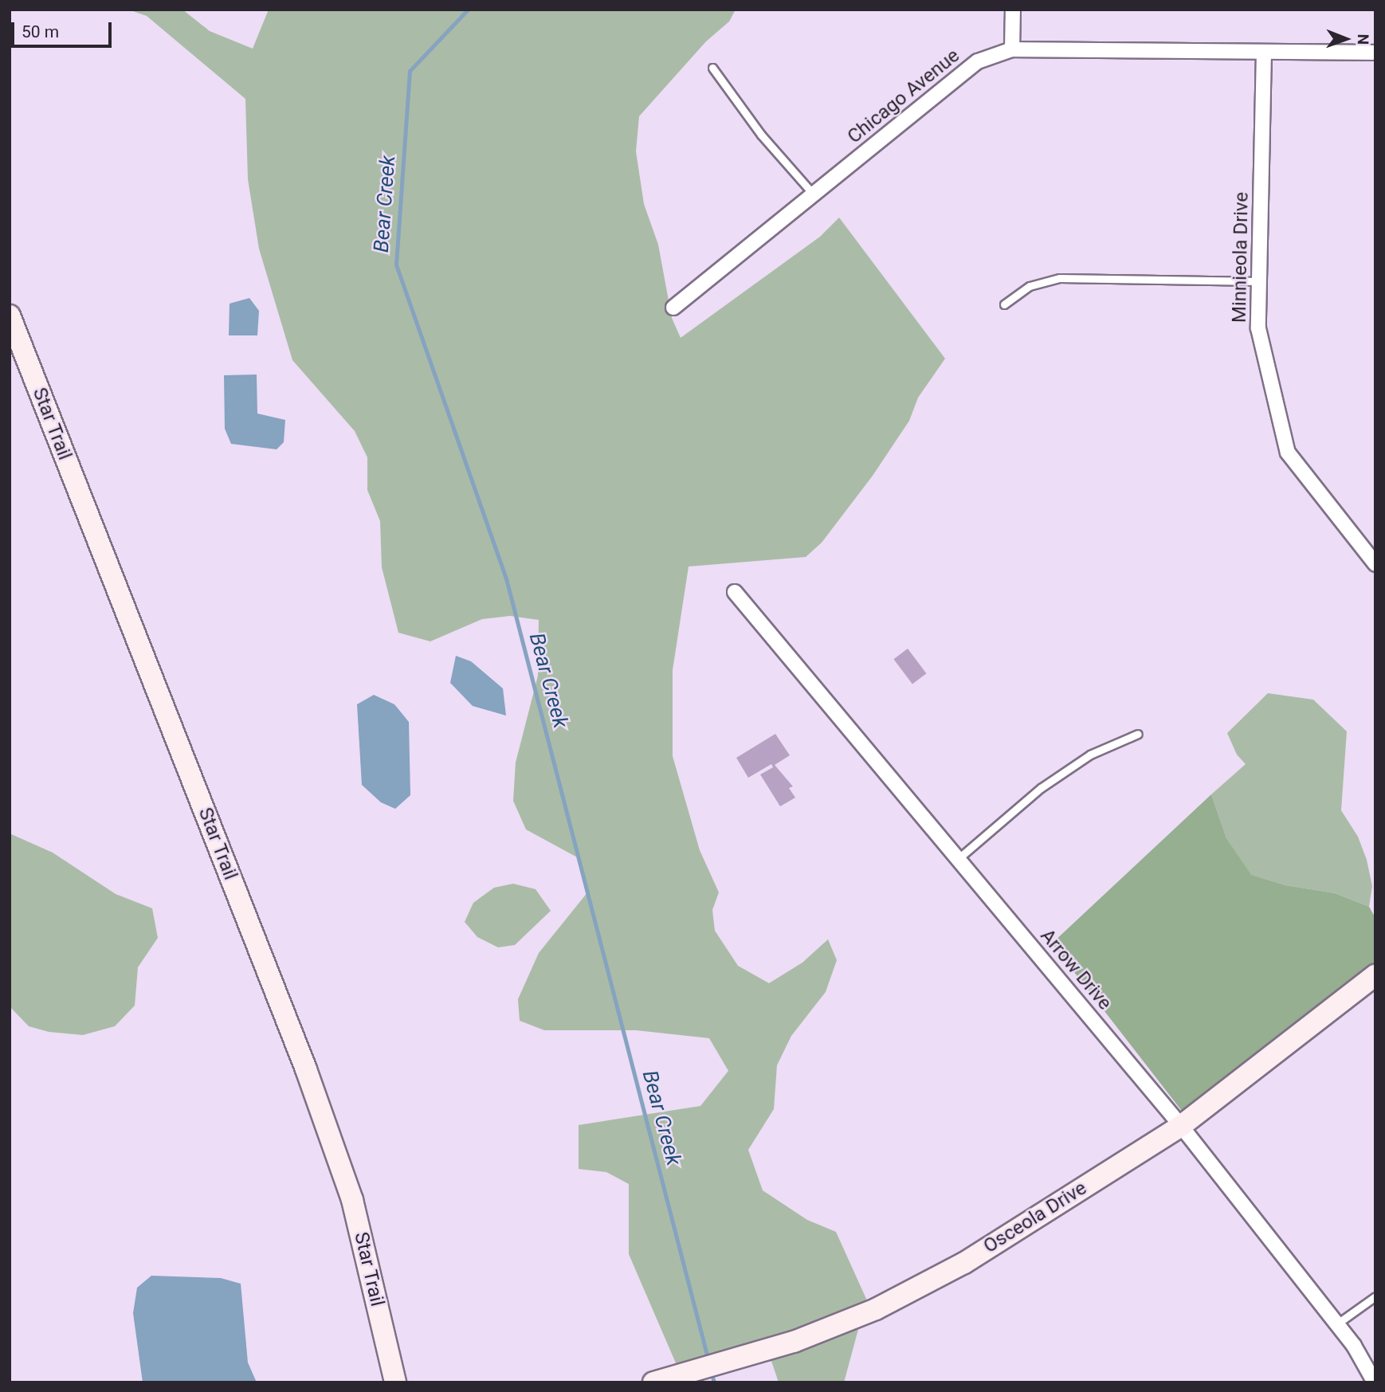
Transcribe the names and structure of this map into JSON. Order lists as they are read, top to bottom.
{
  "streets": {
    "street": [
      "Chicago Avenue",
      "Minnieola Drive",
      "Star Trail",
      "Arrow Drive",
      "Osceola Drive"
    ]
  },
  "crossings": [
    ["Chicago Avenue", "Minnieola Drive"],
    ["Arrow Drive", "Osceola Drive"]
  ],
  "water": ["Bear Creek"],
  "scale_bar": "50 m",
  "north": "right"
}
